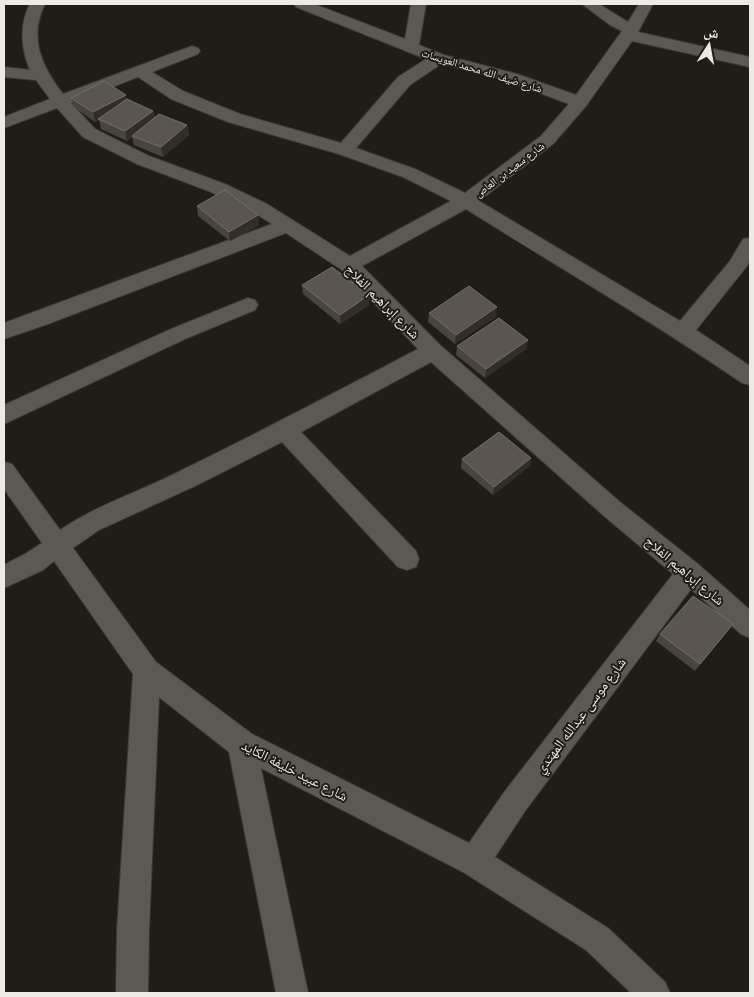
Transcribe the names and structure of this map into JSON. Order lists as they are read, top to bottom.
{
  "streets": {
    "street": [
      "شارع ضيف الله محمد العويسات",
      "شارع سعيد بن العاص",
      "شارع إبراهيم الفلاح",
      "شارع موسى عبدالله المهتدي",
      "شارع عبيد خليفة الكايد"
    ]
  },
  "crossings": [
    ["شارع ضيف الله محمد العويسات", "شارع سعيد بن العاص"],
    ["شارع سعيد بن العاص", "شارع إبراهيم الفلاح"],
    ["شارع إبراهيم الفلاح", "شارع موسى عبدالله المهتدي"],
    ["شارع موسى عبدالله المهتدي", "شارع عبيد خليفة الكايد"]
  ],
  "north": "top"
}
